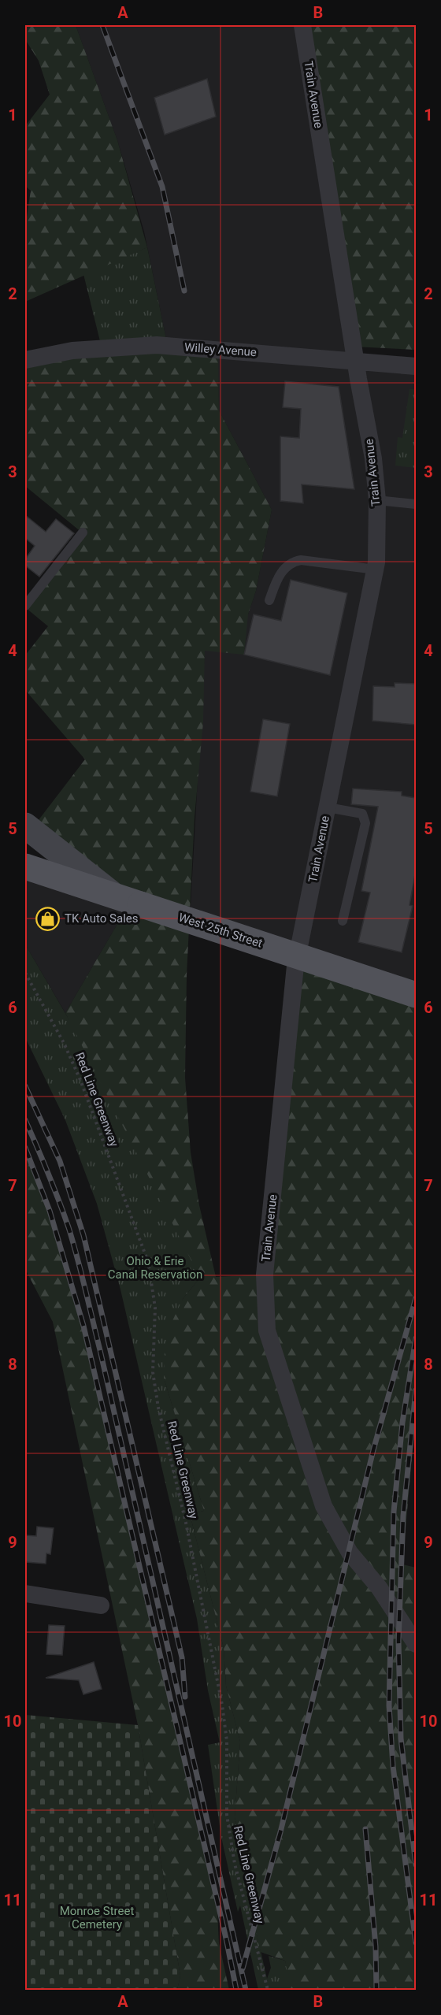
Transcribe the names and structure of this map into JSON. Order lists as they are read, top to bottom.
{
  "streets": {
    "main road": ["West 25th Street"],
    "street": ["Train Avenue", "Willey Avenue"],
    "path": ["Red Line Greenway"]
  },
  "crossings": [
    ["Train Avenue", "Willey Avenue"]
  ],
  "parks": ["Ohio & Erie Canal Reservation", "Monroe Street Cemetery"],
  "places": {
    "shop": ["TK Auto Sales"]
  },
  "grid": {
    "columns": ["A", "B"],
    "rows": [
      "1",
      "2",
      "3",
      "4",
      "5",
      "6",
      "7",
      "8",
      "9",
      "10",
      "11"
    ]
  }
}
